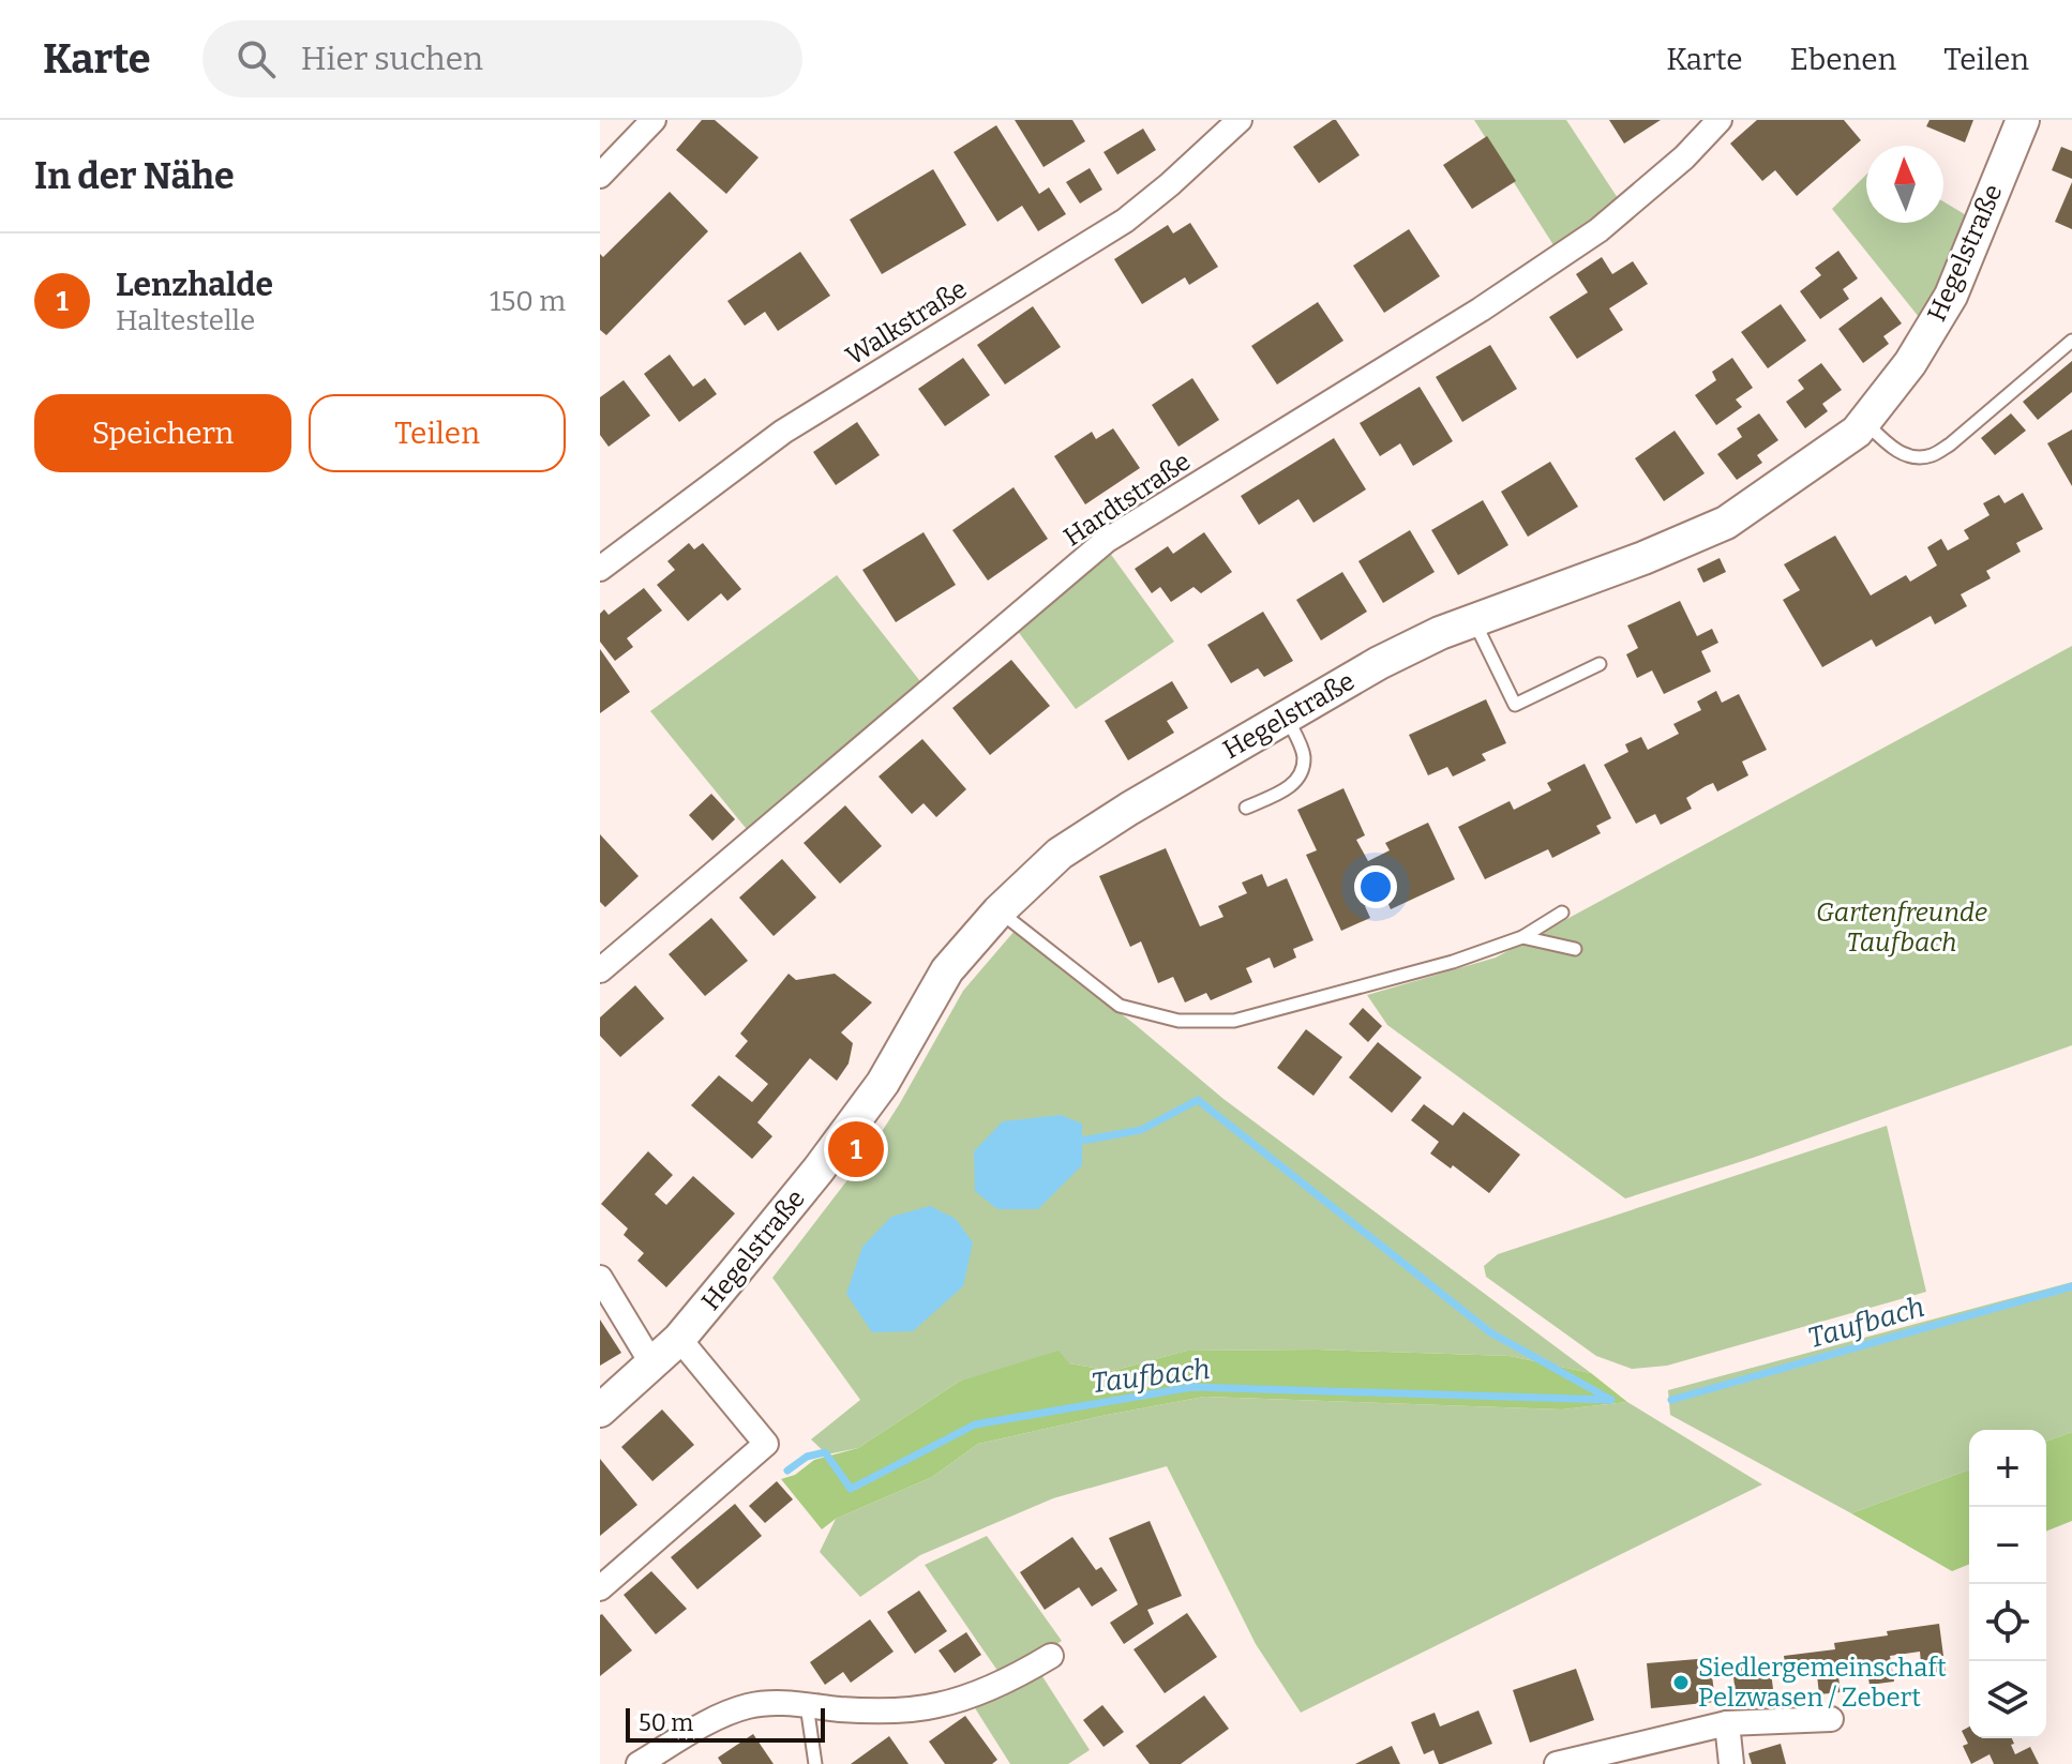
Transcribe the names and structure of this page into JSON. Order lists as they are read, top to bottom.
{
  "streets": {
    "street": ["Hegelstraße", "Walkstraße", "Hardtstraße"]
  },
  "water": ["Taufbach"],
  "parks": ["Gartenfreunde Taufbach"],
  "places": ["Siedlergemeinschaft Pelzwasen / Zebert"],
  "scale_bar": "50 m",
  "north": "top",
  "page": {
    "header": "Karte",
    "search": "Hier suchen",
    "nav": ["Karte", "Ebenen", "Teilen"],
    "heading": "In der Nähe",
    "list": [
      {
        "mark": "1",
        "name": "Lenzhalde",
        "note": "Haltestelle",
        "value": "150 m"
      }
    ],
    "buttons": ["Speichern", "Teilen"],
    "pins": "1",
    "map_buttons": ["+", "−"],
    "scale": "50 m"
  }
}
